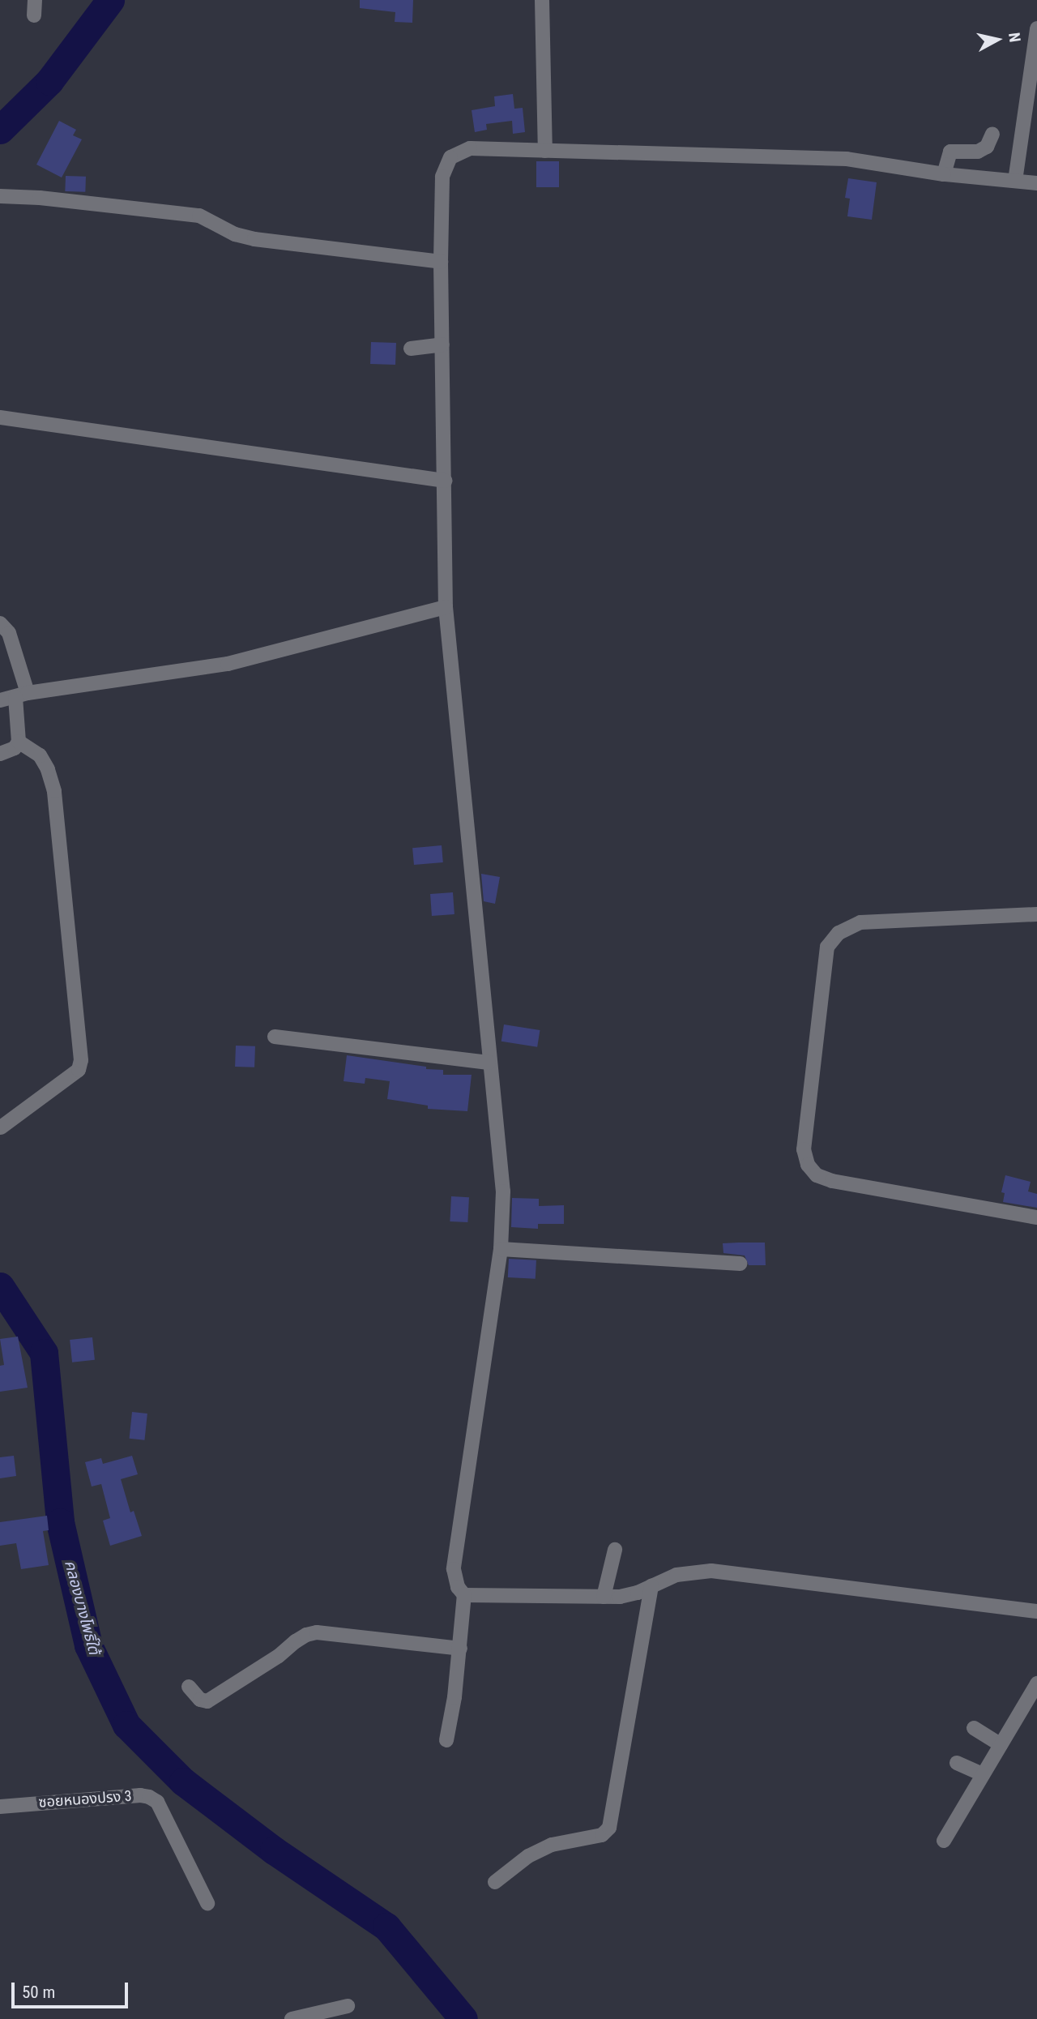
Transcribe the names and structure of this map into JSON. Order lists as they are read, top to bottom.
{
  "streets": {
    "street": ["ซอยหนองปรง 3"]
  },
  "water": ["คลองบางโพธิ์ใต้"],
  "scale_bar": "50 m",
  "north": "right"
}
